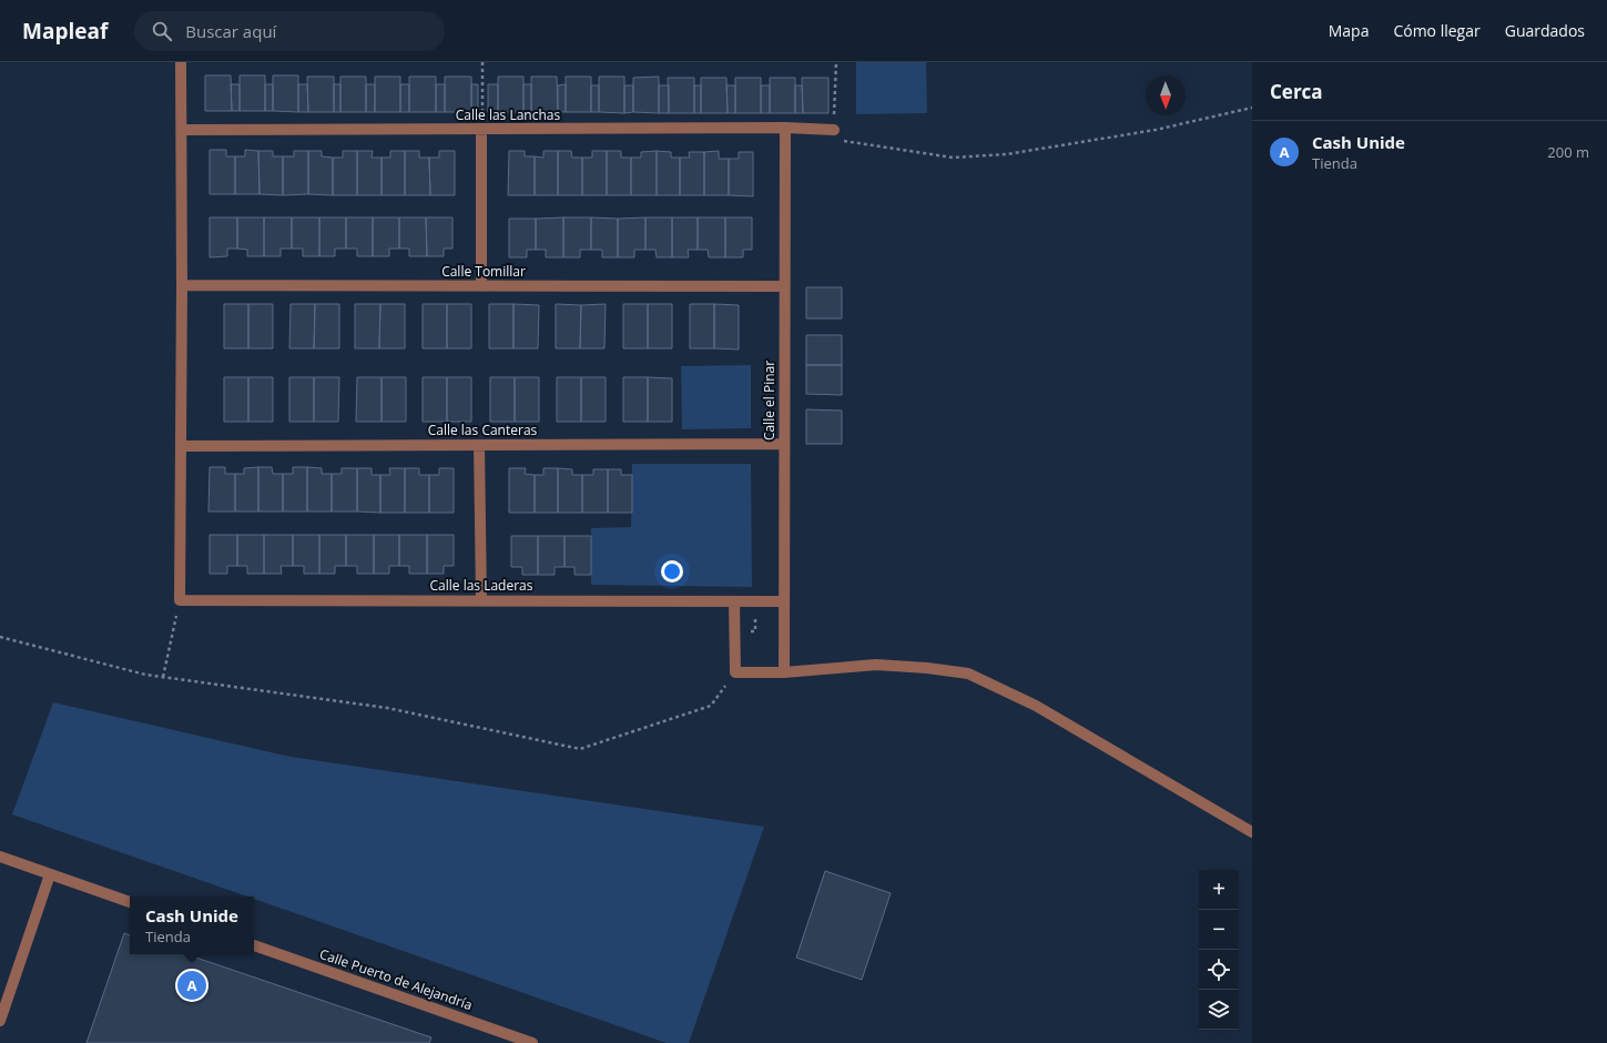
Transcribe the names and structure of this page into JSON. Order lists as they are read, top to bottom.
{
  "streets": {
    "street": [
      "Calle las Lanchas",
      "Calle Tomillar",
      "Calle el Pinar",
      "Calle las Canteras",
      "Calle las Laderas",
      "Calle Puerto de Alejandría"
    ]
  },
  "crossings": [
    ["Calle las Lanchas", "Calle el Pinar"],
    ["Calle Tomillar", "Calle el Pinar"],
    ["Calle el Pinar", "Calle las Canteras"],
    ["Calle el Pinar", "Calle las Laderas"]
  ],
  "north": "bottom",
  "page": {
    "header": "Mapleaf",
    "search": "Buscar aquí",
    "nav": ["Mapa", "Cómo llegar", "Guardados"],
    "heading": "Cerca",
    "list": [
      {
        "mark": "A",
        "name": "Cash Unide",
        "note": "Tienda",
        "value": "200 m"
      }
    ],
    "map_buttons": ["+", "−"],
    "popup": ["Cash Unide", "Tienda"],
    "pins": "A"
  }
}
